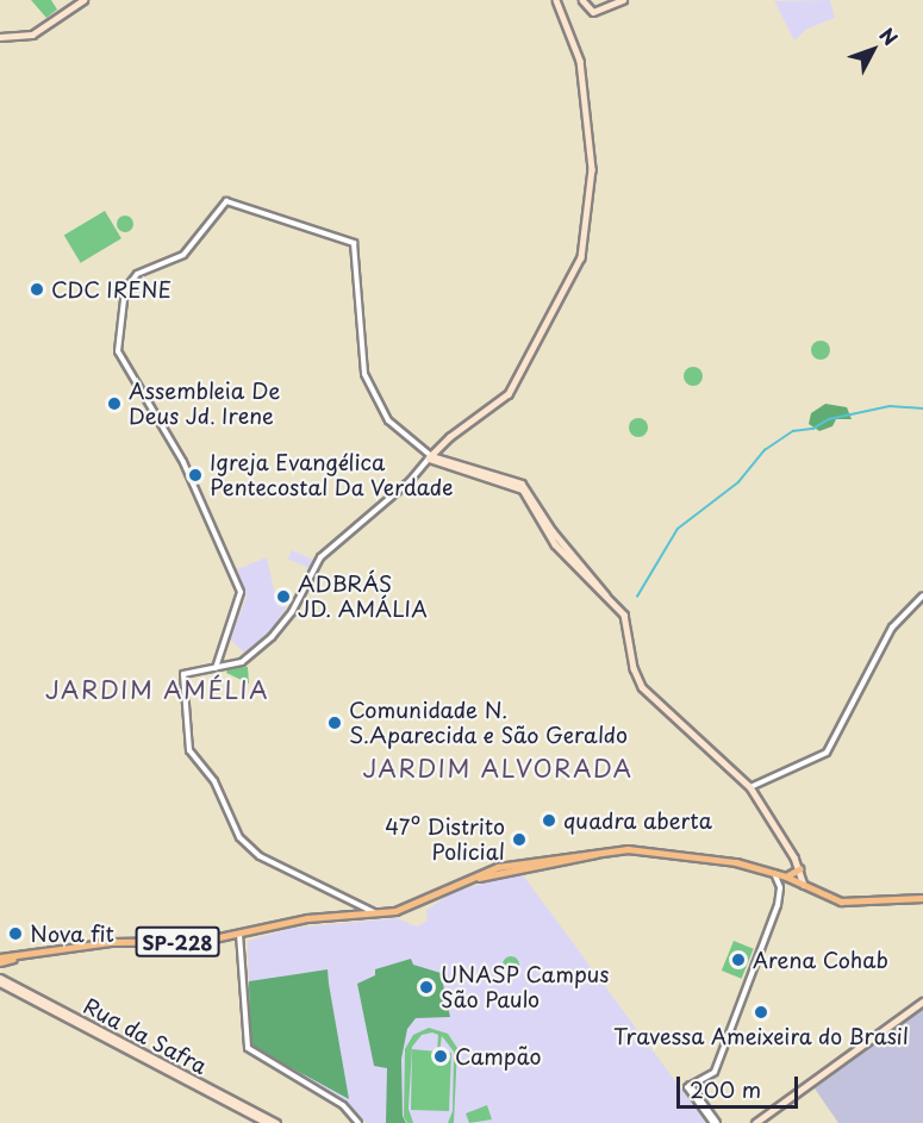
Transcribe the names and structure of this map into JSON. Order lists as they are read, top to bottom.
{
  "streets": {
    "main road": ["SP-228", "Rua da Safra"]
  },
  "districts": ["JARDIM AMÉLIA", "JARDIM ALVORADA"],
  "places": [
    "CDC IRENE",
    "Assembleia De Deus Jd. Irene",
    "Igreja Evangélica Pentecostal Da Verdade",
    "ADBRÁS JD. AMÁLIA",
    "Comunidade N. S.Aparecida e São Geraldo",
    "quadra aberta",
    "47º Distrito Policial",
    "Nova fit",
    "Arena Cohab",
    "UNASP Campus São Paulo",
    "Travessa Ameixeira do Brasil",
    "Campão"
  ],
  "scale_bar": "200 m",
  "north": "top right"
}
